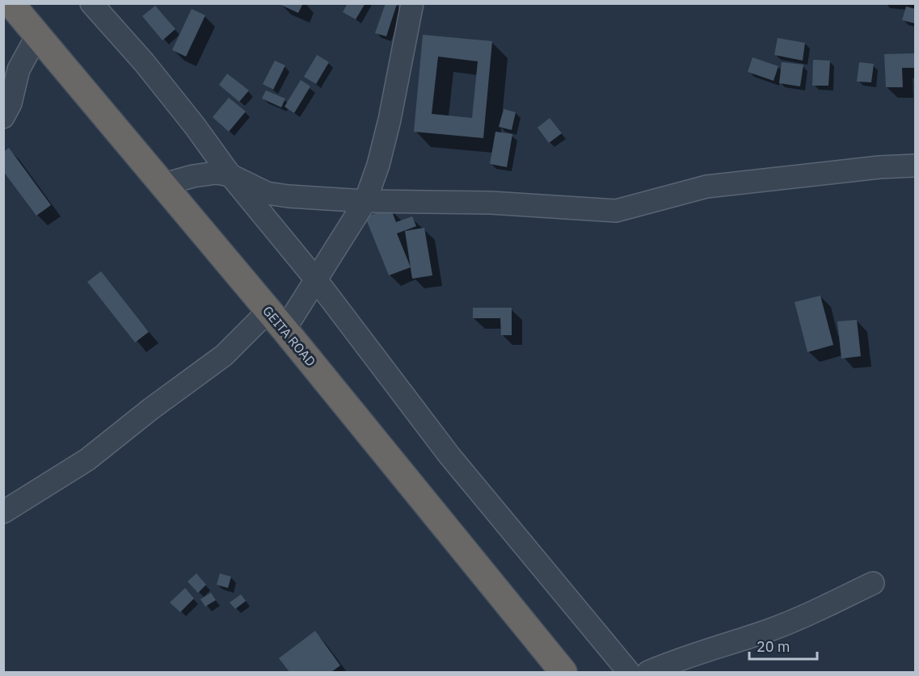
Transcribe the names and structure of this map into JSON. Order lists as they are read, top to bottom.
{
  "streets": {
    "highway": ["GEITA ROAD"]
  },
  "scale_bar": "20 m"
}
